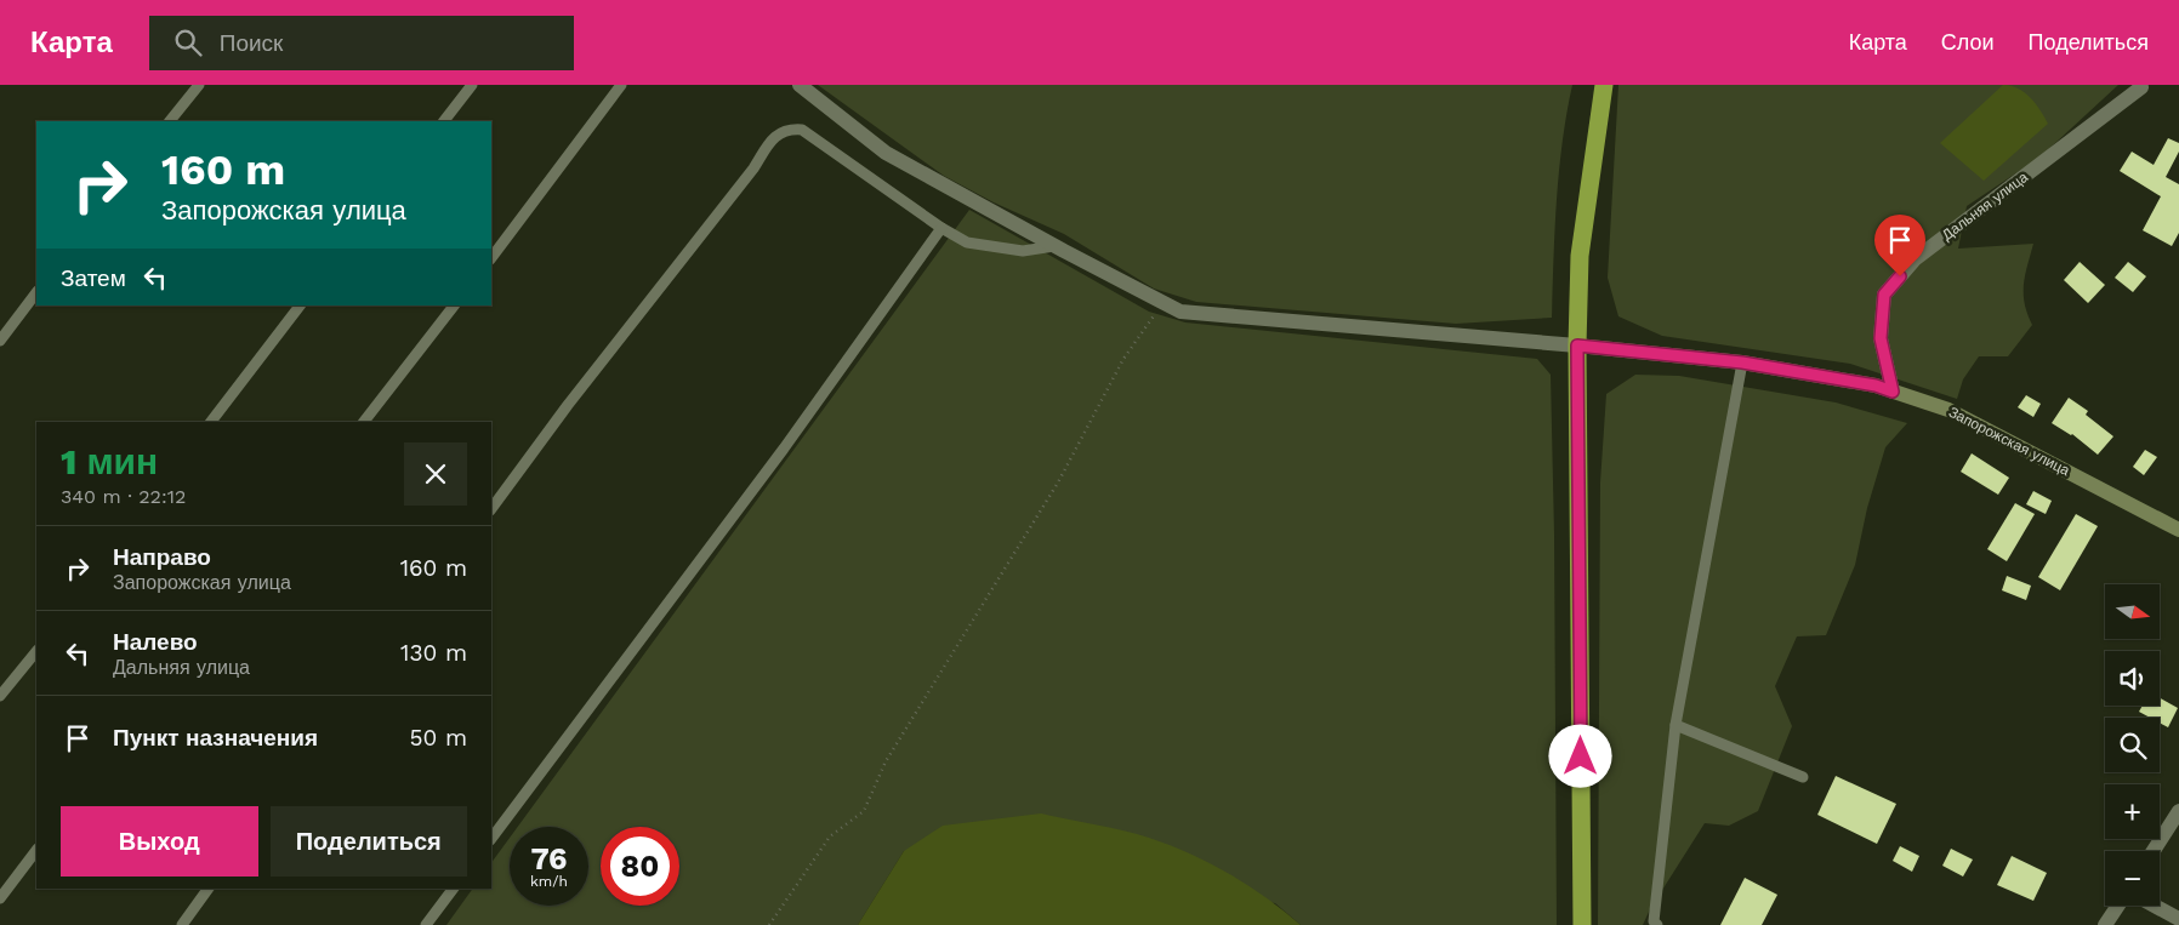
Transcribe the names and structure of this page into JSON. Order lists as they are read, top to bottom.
{
  "streets": {
    "main road": ["Запорожская улица"],
    "street": ["Дальняя улица"]
  },
  "crossings": [
    ["Дальняя улица", "Запорожская улица"]
  ],
  "north": "right",
  "page": {
    "header": "Карта",
    "search": "Поиск",
    "nav": ["Карта", "Слои", "Поделиться"],
    "turn": ["160 m", "Запорожская улица"],
    "then": "Затем",
    "heading": ["1 мин", "340 m · 22:12"],
    "list": [
      {
        "name": "Направо",
        "note": "Запорожская улица",
        "value": "160 m"
      },
      {
        "name": "Налево",
        "note": "Дальняя улица",
        "value": "130 m"
      },
      {
        "name": "Пункт назначения",
        "value": "50 m"
      }
    ],
    "map_buttons": ["+", "−"],
    "buttons": ["Выход", "Поделиться"],
    "speed": "76 km/h",
    "limit": "80"
  }
}
